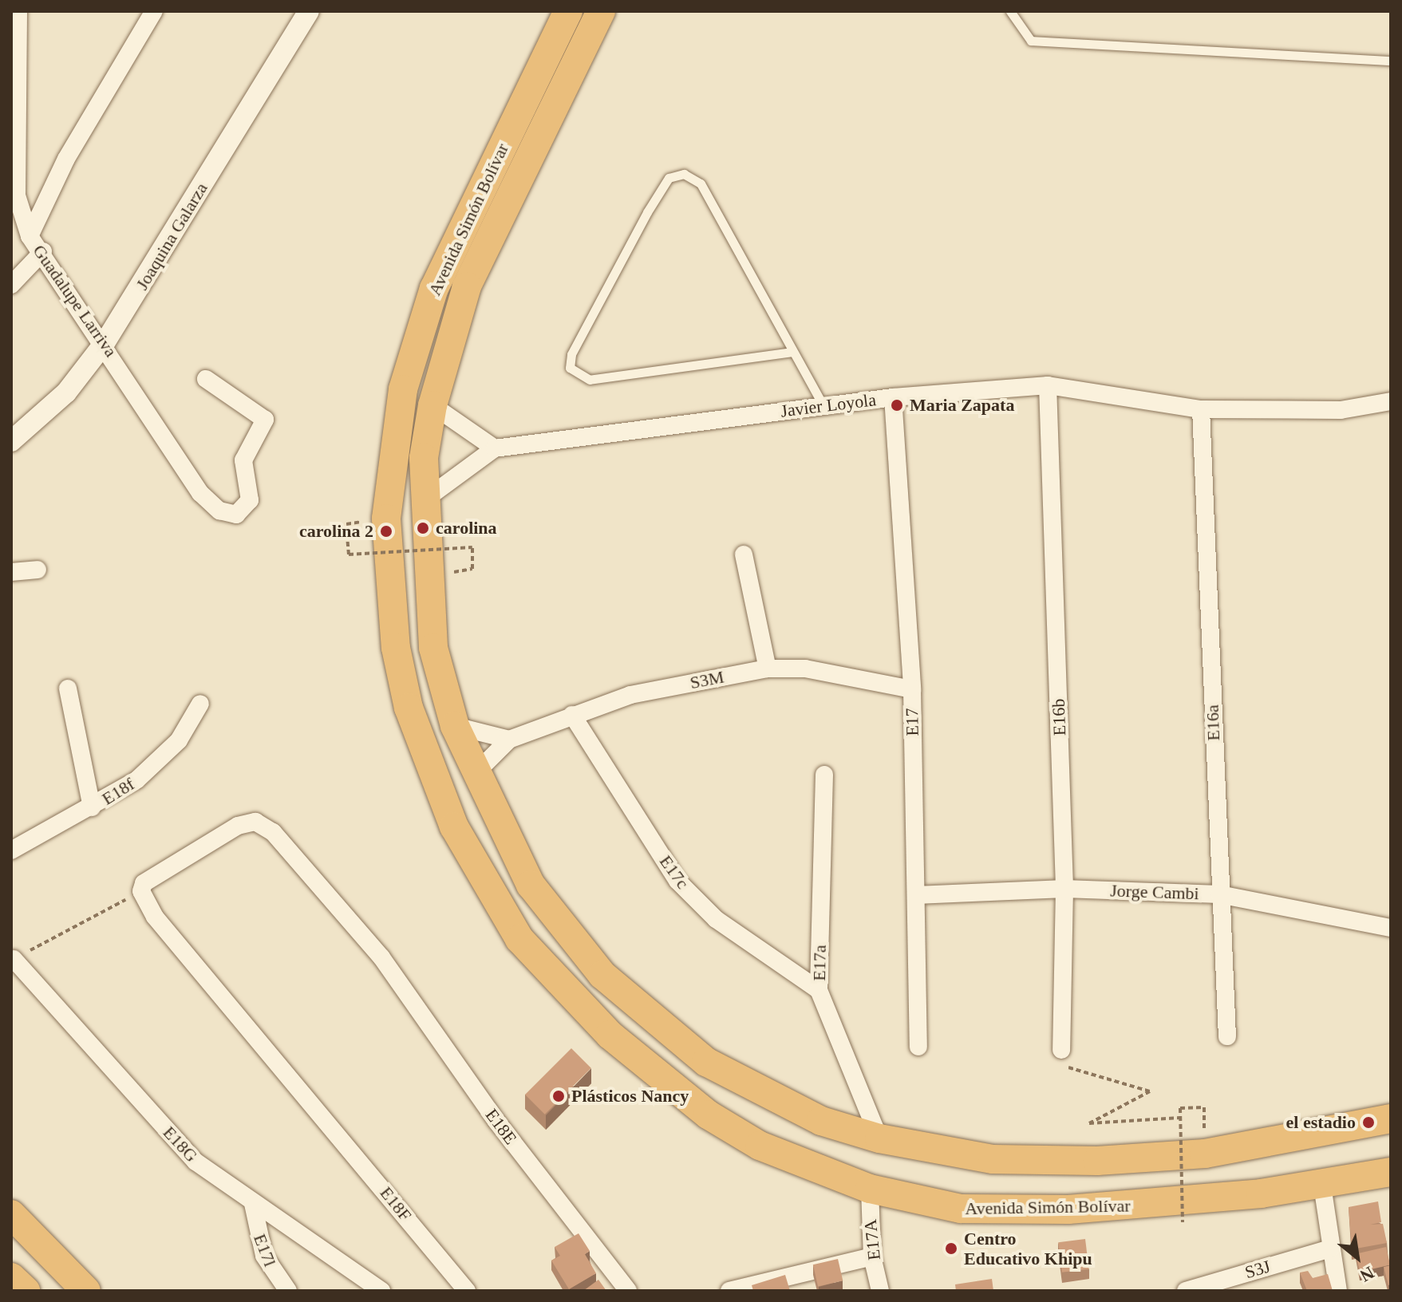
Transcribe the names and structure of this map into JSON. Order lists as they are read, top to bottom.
{
  "streets": {
    "highway": ["Avenida Simón Bolívar"],
    "street": [
      "Joaquina Galarza",
      "Guadalupe Larriva",
      "Javier Loyola",
      "S3M",
      "E16b",
      "E17",
      "E16a",
      "E18f",
      "E17c",
      "Jorge Cambi",
      "E17a",
      "E18E",
      "E18G",
      "E18F",
      "E17A",
      "E17l",
      "S3J"
    ]
  },
  "crossings": [
    ["Avenida Simón Bolívar", "Javier Loyola"],
    ["Avenida Simón Bolívar", "S3M"],
    ["Avenida Simón Bolívar", "E17a"],
    ["Avenida Simón Bolívar", "E17A"],
    ["Joaquina Galarza", "Guadalupe Larriva"],
    ["Javier Loyola", "E16b"],
    ["Javier Loyola", "E17"],
    ["Javier Loyola", "E16a"],
    ["S3M", "E17"],
    ["S3M", "E17c"],
    ["E16b", "Jorge Cambi"],
    ["E17", "Jorge Cambi"],
    ["E16a", "Jorge Cambi"],
    ["E17c", "E17a"],
    ["E18E", "E18F"],
    ["E18G", "E17l"]
  ],
  "places": [
    "Maria Zapata",
    "carolina",
    "carolina 2",
    "Plásticos Nancy",
    "el estadio",
    "Centro Educativo Khipu"
  ],
  "north": "bottom right"
}
